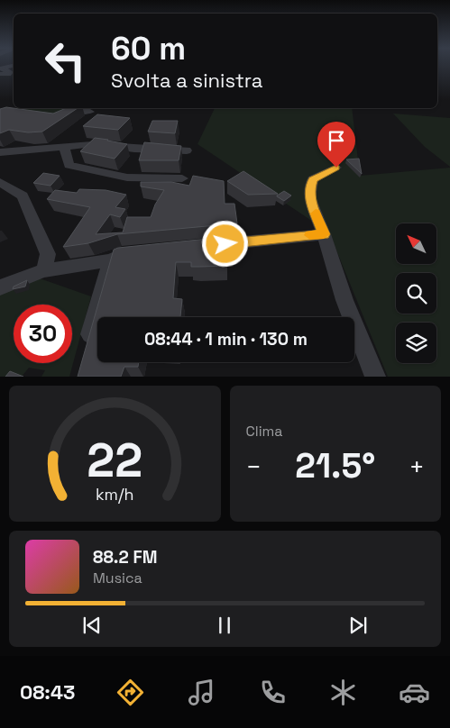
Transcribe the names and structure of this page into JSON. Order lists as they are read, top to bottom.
{
  "north": "top left",
  "page": {
    "turn": ["60 m", "Svolta a sinistra"],
    "limit": "30",
    "trip": "08:44 · 1 min · 130 m",
    "tile": "Clima",
    "heat": ["−", "21.5°", "+"],
    "song": ["88.2 FM", "Musica"],
    "tabs": "08:43",
    "gauge": ["22", "km/h"]
  }
}
